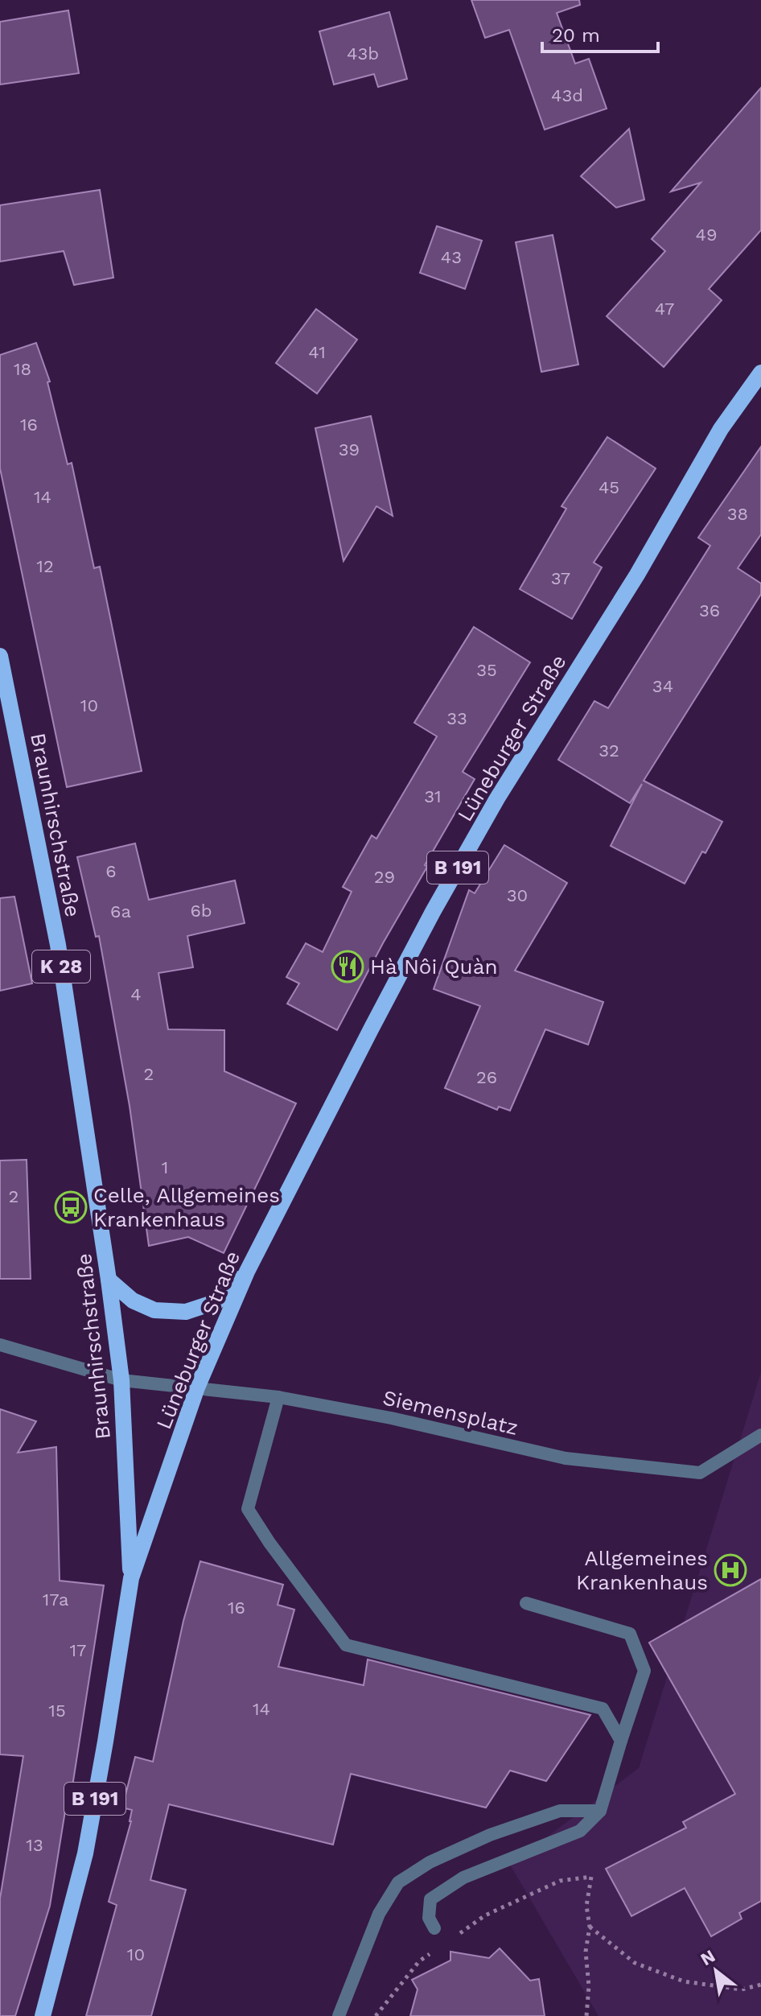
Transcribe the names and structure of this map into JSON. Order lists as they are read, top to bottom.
{
  "streets": {
    "main road": [
      "Lüneburger Straße",
      "Braunhirschstraße",
      "B 191",
      "K 28"
    ],
    "street": ["Siemensplatz"]
  },
  "crossings": [
    ["Lüneburger Straße", "Braunhirschstraße"],
    ["Lüneburger Straße", "Siemensplatz"],
    ["Braunhirschstraße", "Siemensplatz"]
  ],
  "places": {
    "restaurant": ["Hà Nôi Quàn"],
    "bus stop": ["Celle, Allgemeines Krankenhaus"],
    "hospital": ["Allgemeines Krankenhaus"]
  },
  "house_numbers": [
    "43b",
    "43d",
    "49",
    "43",
    "47",
    "41",
    "18",
    "16",
    "39",
    "45",
    "14",
    "38",
    "12",
    "37",
    "36",
    "35",
    "34",
    "10",
    "33",
    "32",
    "31",
    "6",
    "29",
    "30",
    "6b",
    "6a",
    "4",
    "2",
    "26",
    "1",
    "2",
    "17a",
    "16",
    "17",
    "14",
    "15",
    "13",
    "10"
  ],
  "scale_bar": "20 m",
  "north": "top left"
}
